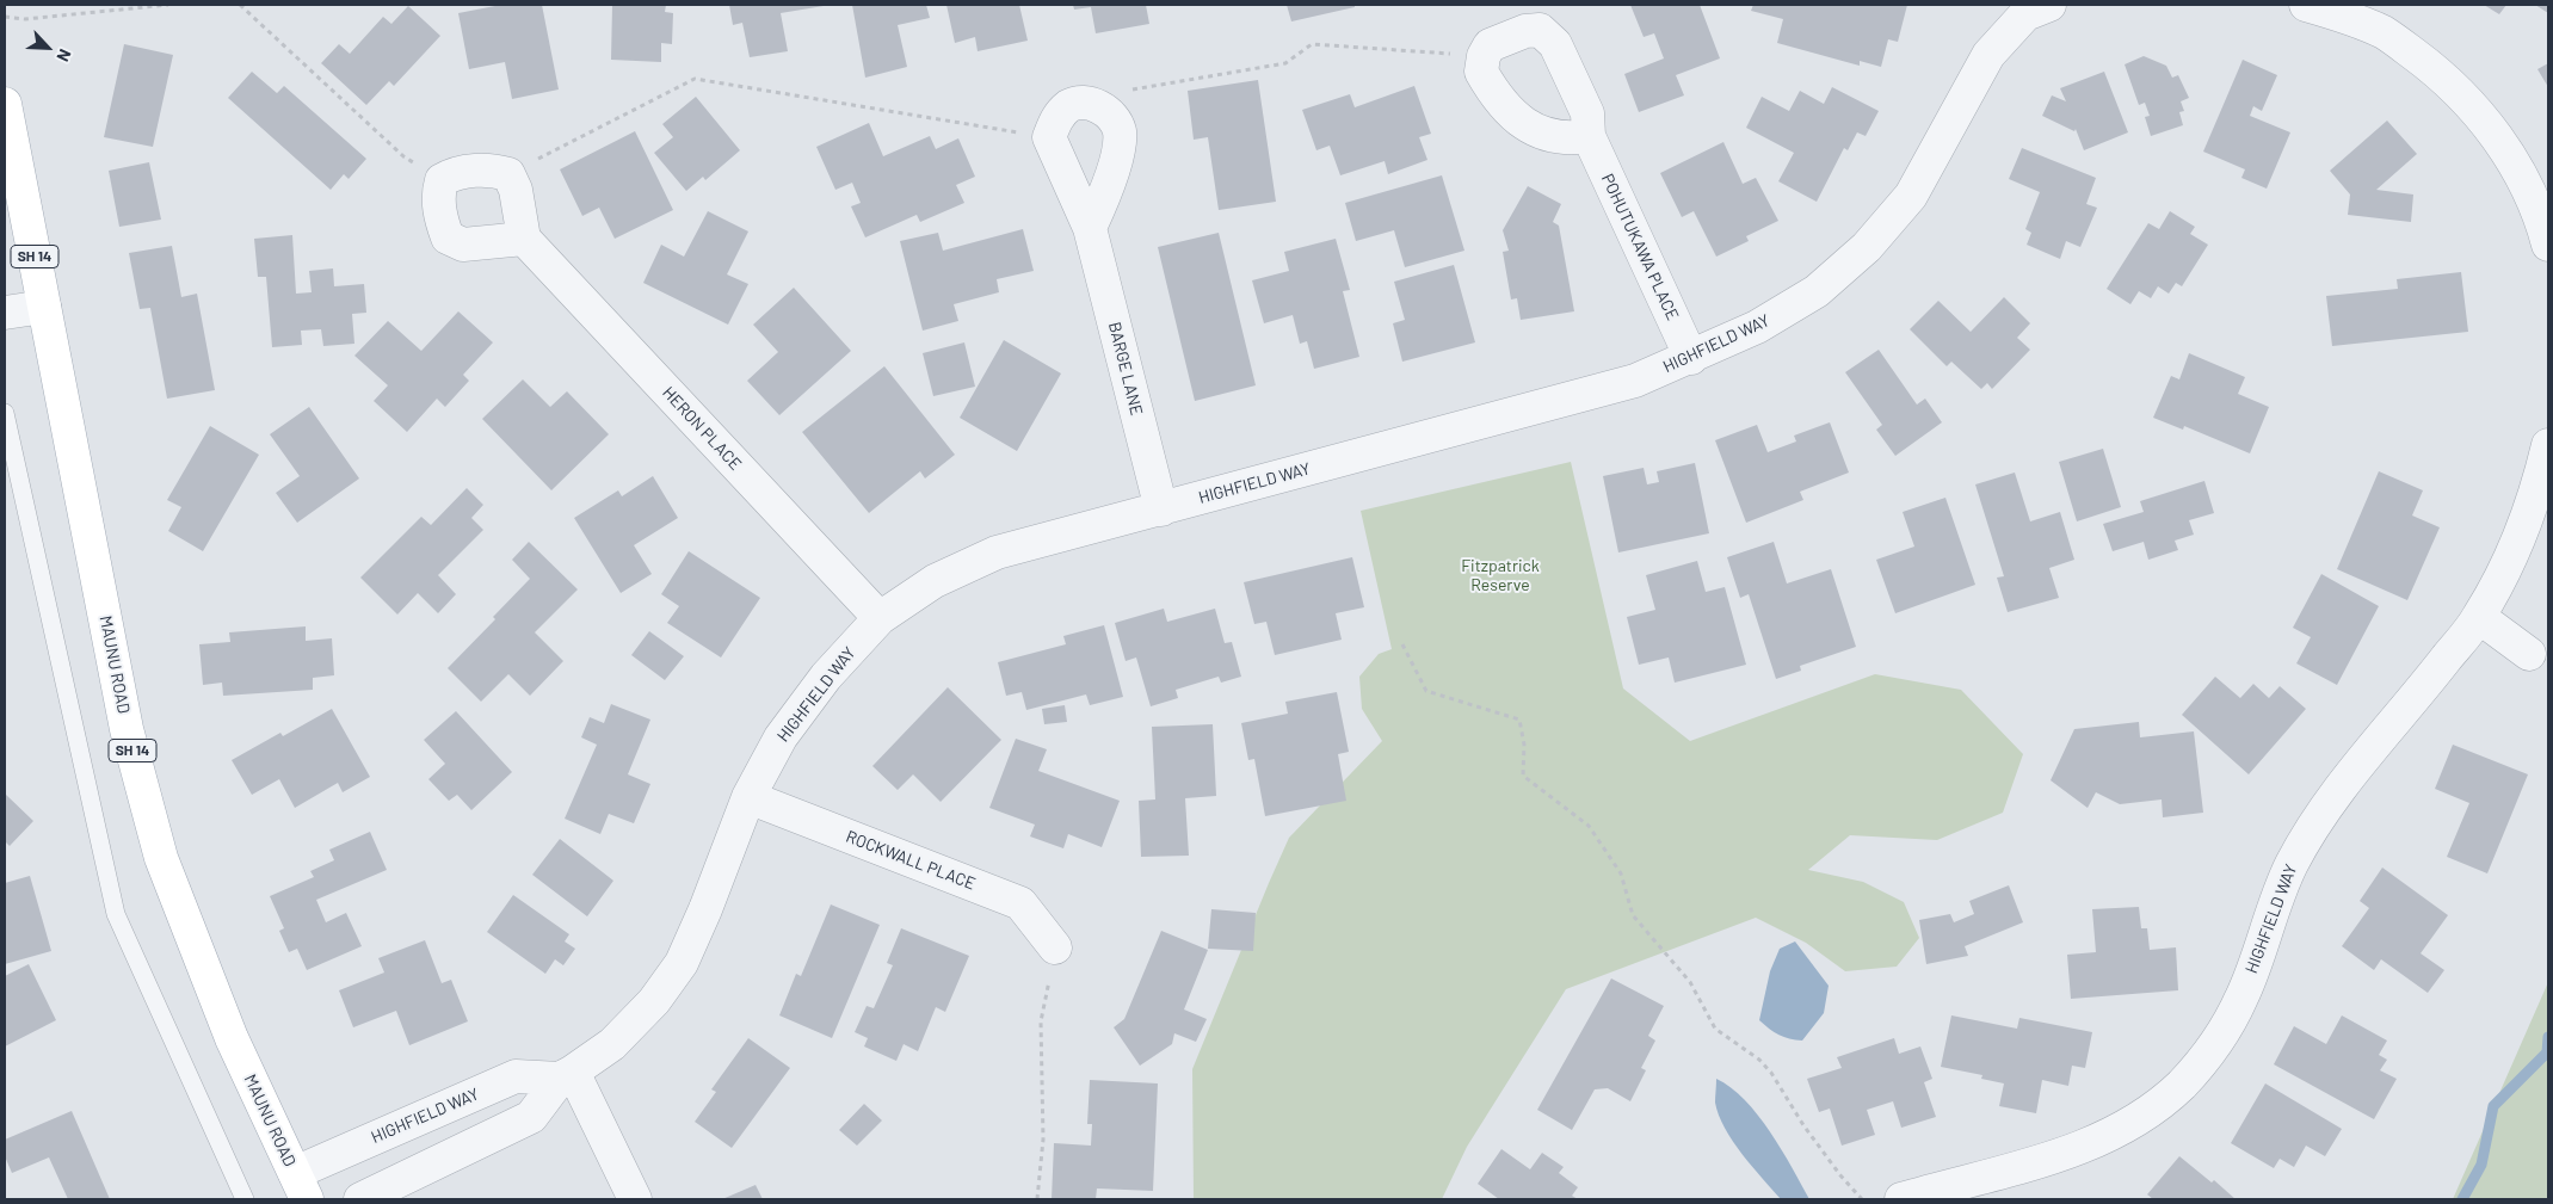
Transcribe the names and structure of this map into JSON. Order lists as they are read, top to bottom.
{
  "streets": {
    "main road": ["SH 14", "MAUNU ROAD"],
    "street": [
      "POHUTUKAWA PLACE",
      "HIGHFIELD WAY",
      "BARGE LANE",
      "HERON PLACE",
      "ROCKWALL PLACE"
    ]
  },
  "crossings": [
    ["POHUTUKAWA PLACE", "HIGHFIELD WAY"],
    ["HIGHFIELD WAY", "BARGE LANE"],
    ["HIGHFIELD WAY", "HERON PLACE"],
    ["HIGHFIELD WAY", "MAUNU ROAD"],
    ["HIGHFIELD WAY", "ROCKWALL PLACE"]
  ],
  "parks": ["Fitzpatrick Reserve"],
  "north": "bottom right"
}
